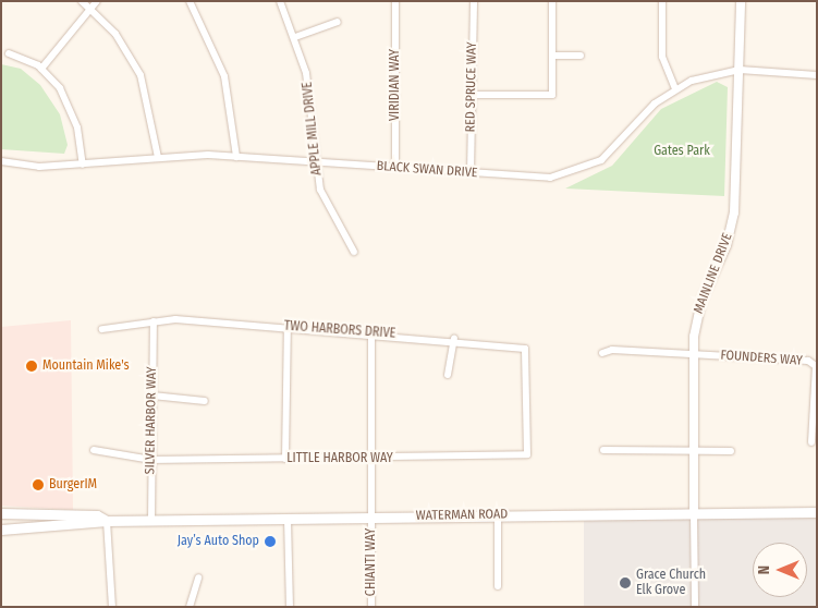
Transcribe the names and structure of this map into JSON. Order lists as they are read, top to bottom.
{
  "streets": {
    "main road": ["WATERMAN ROAD"],
    "street": [
      "VIRIDIAN WAY",
      "RED SPRUCE WAY",
      "APPLE MILL DRIVE",
      "BLACK SWAN DRIVE",
      "MAINLINE DRIVE",
      "TWO HARBORS DRIVE",
      "FOUNDERS WAY",
      "SILVER HARBOR WAY",
      "LITTLE HARBOR WAY",
      "CHIANTI WAY"
    ]
  },
  "crossings": [
    ["VIRIDIAN WAY", "BLACK SWAN DRIVE"],
    ["RED SPRUCE WAY", "BLACK SWAN DRIVE"],
    ["APPLE MILL DRIVE", "BLACK SWAN DRIVE"],
    ["BLACK SWAN DRIVE", "MAINLINE DRIVE"],
    ["MAINLINE DRIVE", "FOUNDERS WAY"],
    ["MAINLINE DRIVE", "WATERMAN ROAD"],
    ["TWO HARBORS DRIVE", "SILVER HARBOR WAY"],
    ["TWO HARBORS DRIVE", "LITTLE HARBOR WAY"],
    ["TWO HARBORS DRIVE", "CHIANTI WAY"],
    ["SILVER HARBOR WAY", "LITTLE HARBOR WAY"],
    ["SILVER HARBOR WAY", "WATERMAN ROAD"],
    ["LITTLE HARBOR WAY", "CHIANTI WAY"],
    ["WATERMAN ROAD", "CHIANTI WAY"]
  ],
  "parks": ["Gates Park"],
  "places": [
    "Mountain Mike's",
    "BurgerIM",
    "Jay’s Auto Shop",
    "Grace Church Elk Grove"
  ],
  "north": "left"
}
